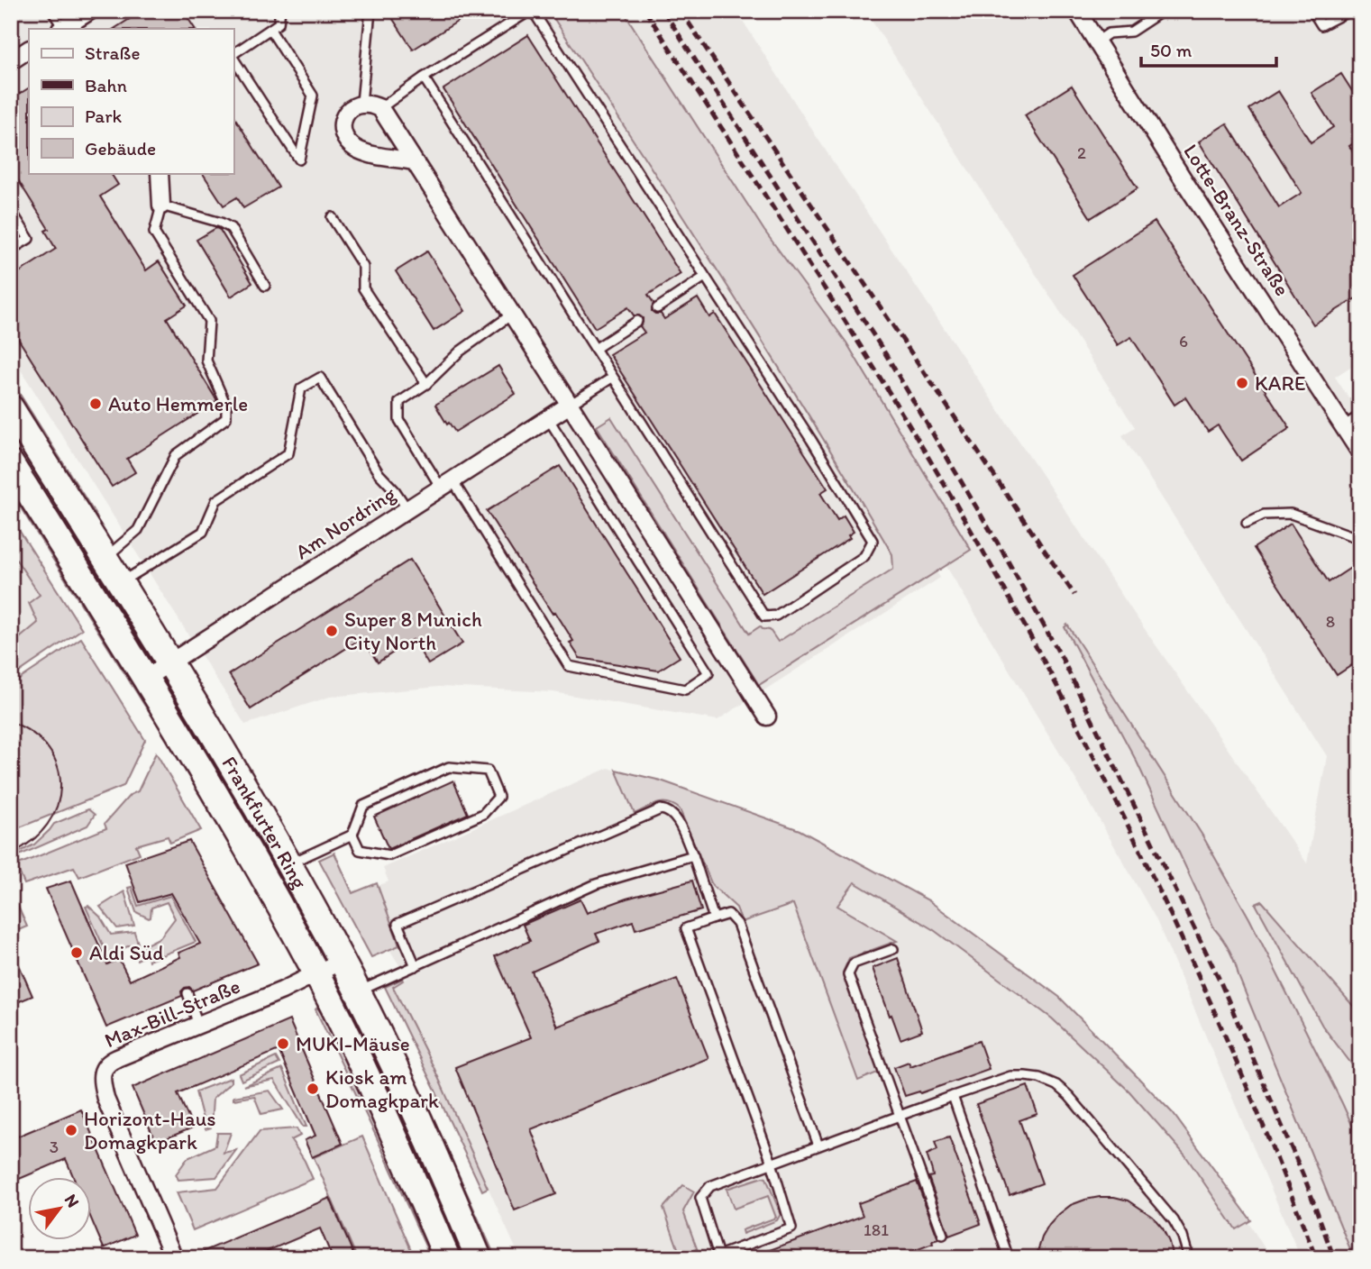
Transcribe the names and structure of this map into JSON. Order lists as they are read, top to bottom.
{
  "streets": {
    "main road": ["Frankfurter Ring"],
    "street": ["Lotte-Branz-Straße", "Am Nordring", "Max-Bill-Straße"]
  },
  "crossings": [
    ["Am Nordring", "Frankfurter Ring"],
    ["Frankfurter Ring", "Max-Bill-Straße"]
  ],
  "places": [
    "KARE",
    "Auto Hemmerle",
    "Super 8 Munich City North",
    "Aldi Süd",
    "MUKI-Mäuse",
    "Kiosk am Domagkpark",
    "Horizont-Haus Domagkpark"
  ],
  "house_numbers": [
    "2",
    "6",
    "8",
    "3",
    "181"
  ],
  "legend": [
    "Straße",
    "Bahn",
    "Park",
    "Gebäude"
  ],
  "scale_bar": "50 m",
  "north": "top right"
}
